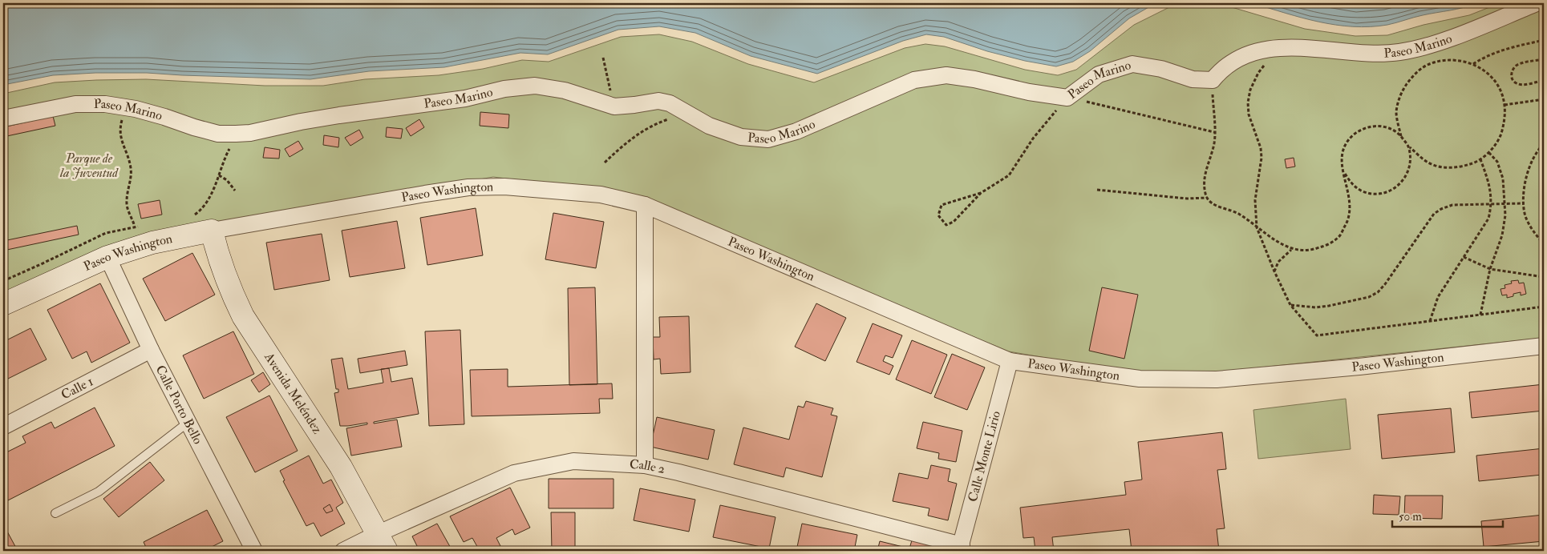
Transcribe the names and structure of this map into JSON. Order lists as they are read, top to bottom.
{
  "streets": {
    "street": [
      "Paseo Marino",
      "Paseo Washington",
      "Calle 1",
      "Avenida Meléndez",
      "Calle Porto Bello",
      "Calle Monte Lirio",
      "Calle 2"
    ]
  },
  "crossings": [
    ["Paseo Washington", "Avenida Meléndez"],
    ["Paseo Washington", "Calle Porto Bello"],
    ["Paseo Washington", "Calle Monte Lirio"],
    ["Calle 1", "Calle Porto Bello"],
    ["Avenida Meléndez", "Calle 2"],
    ["Calle Monte Lirio", "Calle 2"]
  ],
  "parks": ["Parque de la Juventud"],
  "scale_bar": "50 m"
}
